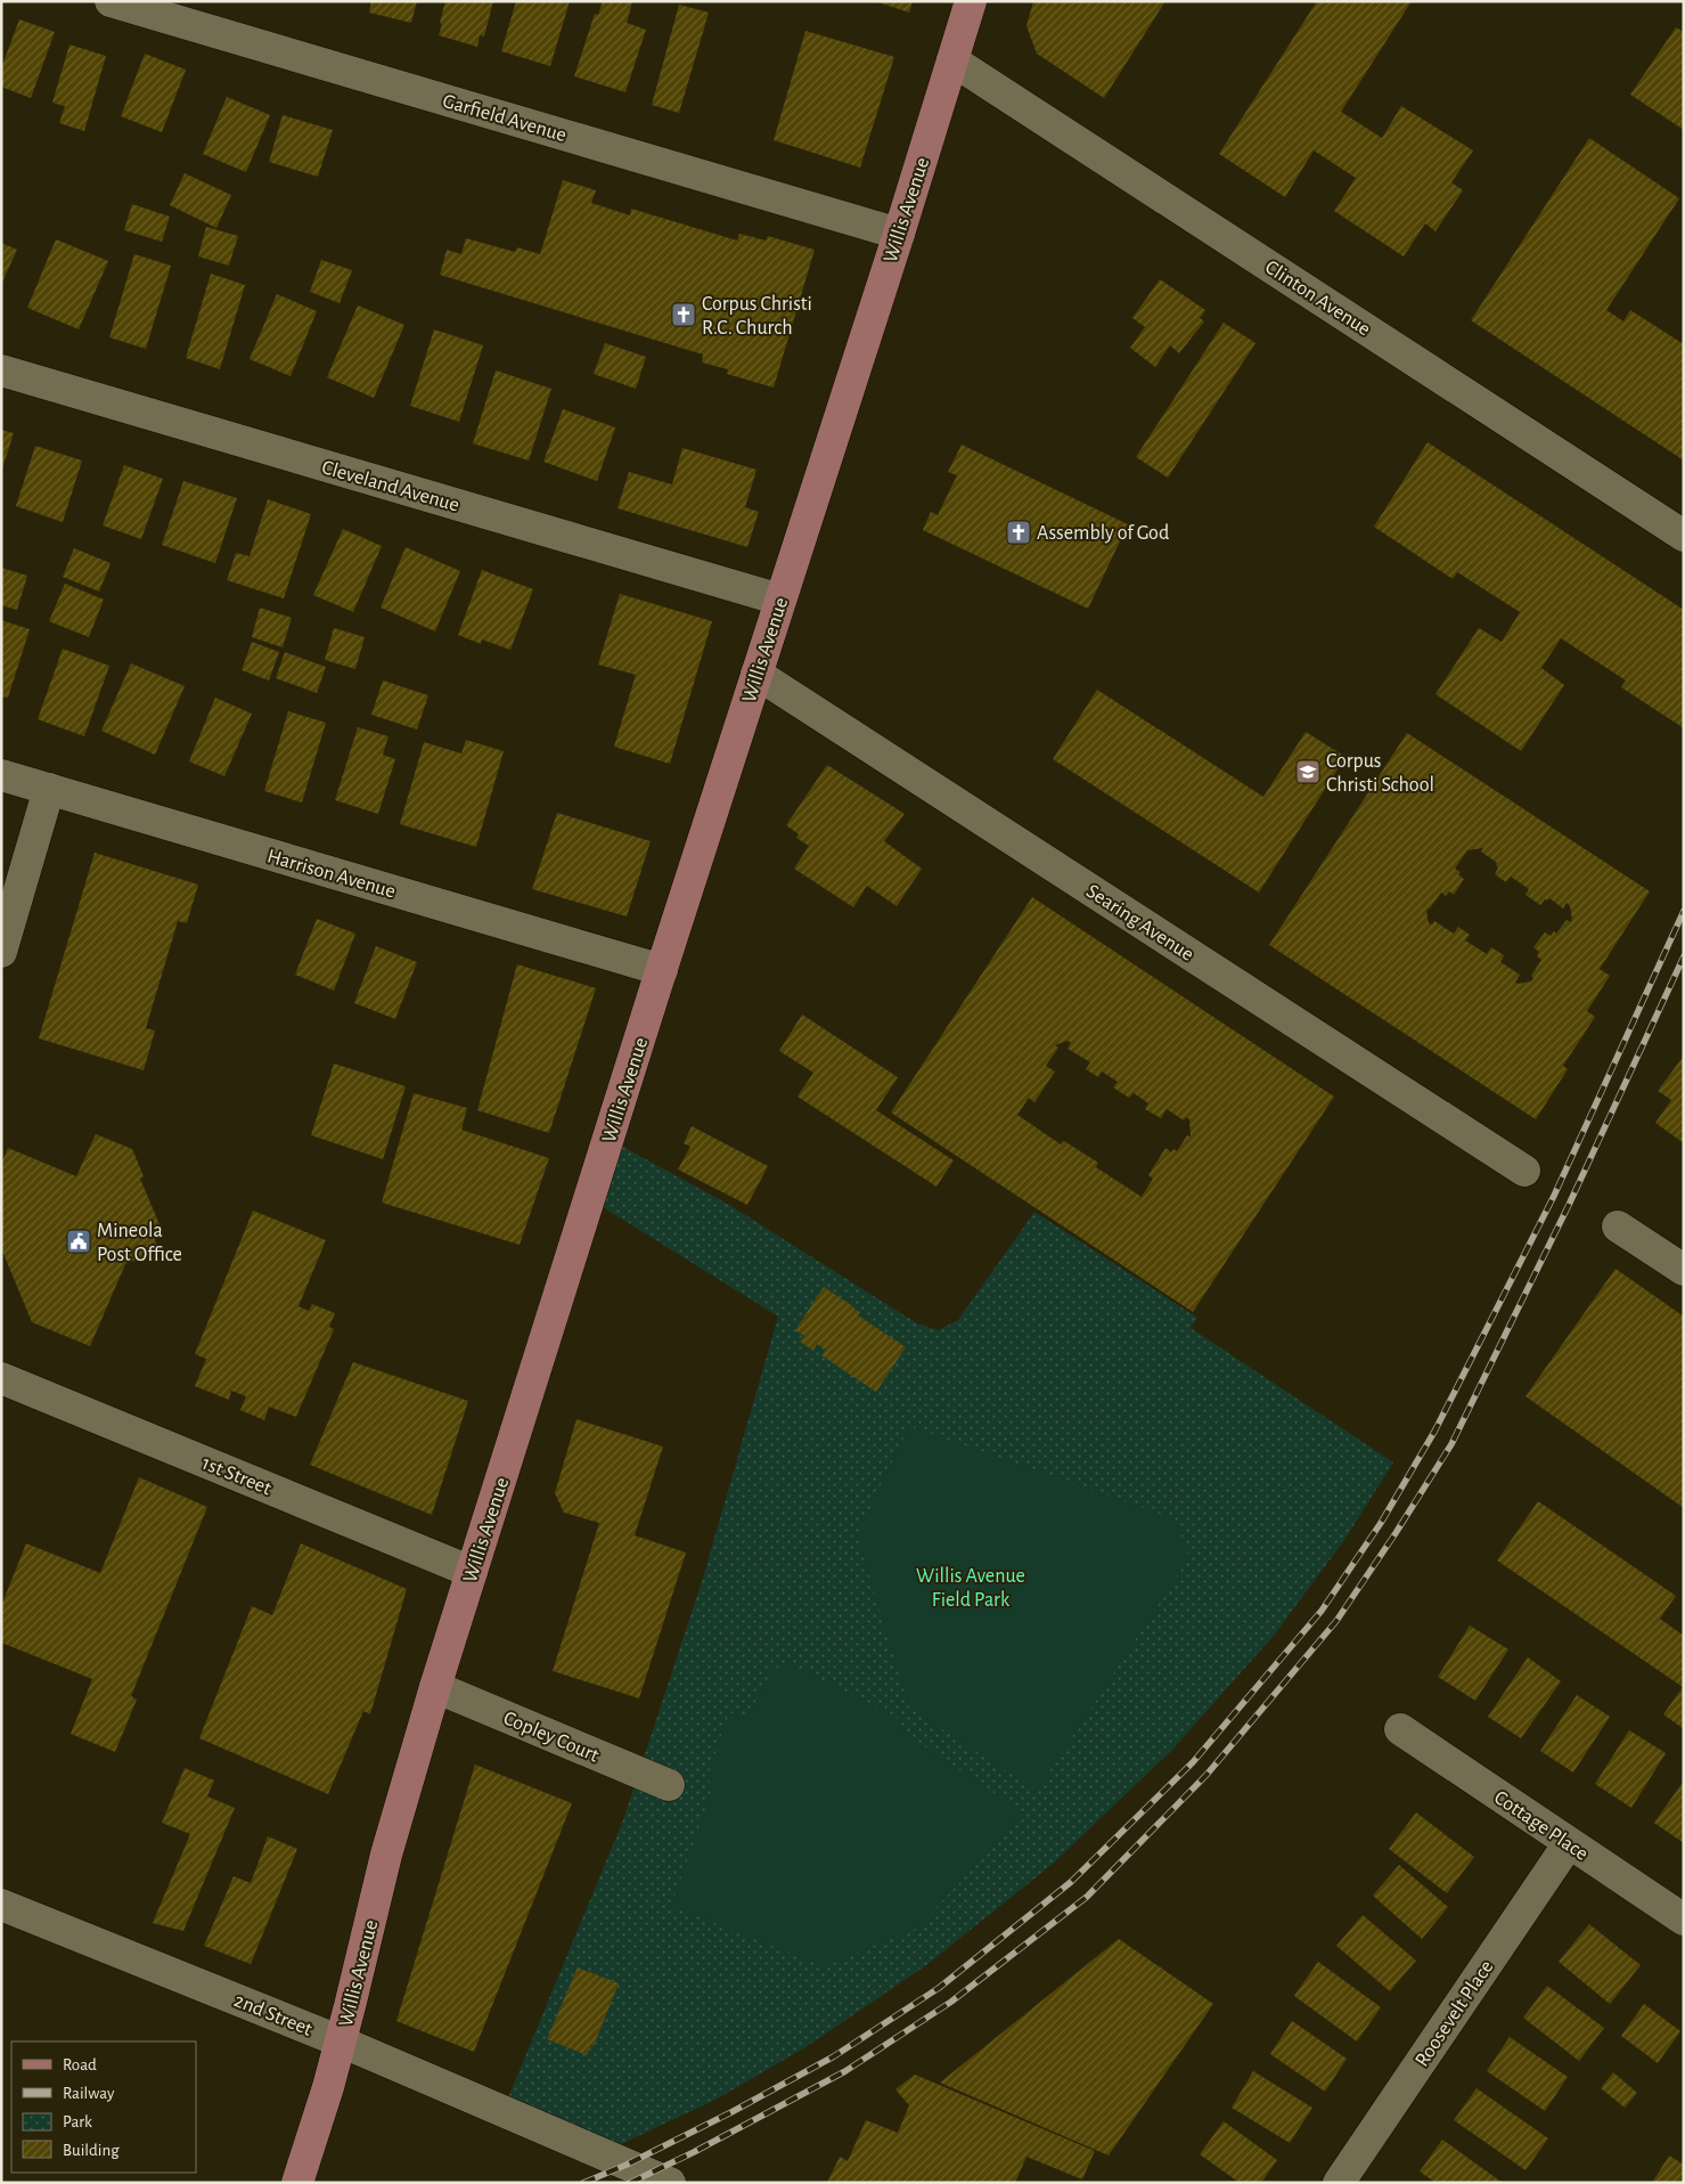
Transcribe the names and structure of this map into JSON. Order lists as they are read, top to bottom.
{
  "streets": {
    "main road": ["Willis Avenue"],
    "street": [
      "Garfield Avenue",
      "Clinton Avenue",
      "Cleveland Avenue",
      "Harrison Avenue",
      "Searing Avenue",
      "1st Street",
      "Copley Court",
      "Cottage Place",
      "Roosevelt Place",
      "2nd Street"
    ]
  },
  "crossings": [
    ["Garfield Avenue", "Willis Avenue"],
    ["Willis Avenue", "Clinton Avenue"],
    ["Willis Avenue", "Cleveland Avenue"],
    ["Willis Avenue", "Harrison Avenue"],
    ["Willis Avenue", "Searing Avenue"],
    ["Willis Avenue", "1st Street"],
    ["Willis Avenue", "Copley Court"],
    ["Willis Avenue", "2nd Street"],
    ["Cottage Place", "Roosevelt Place"]
  ],
  "parks": ["Willis Avenue Field Park"],
  "places": {
    "church": ["Corpus Christi R.C. Church", "Assembly of God"],
    "school or university": ["Corpus Christi School"],
    "public building": ["Mineola Post Office"]
  },
  "legend": [
    "Road",
    "Railway",
    "Park",
    "Building"
  ]
}
